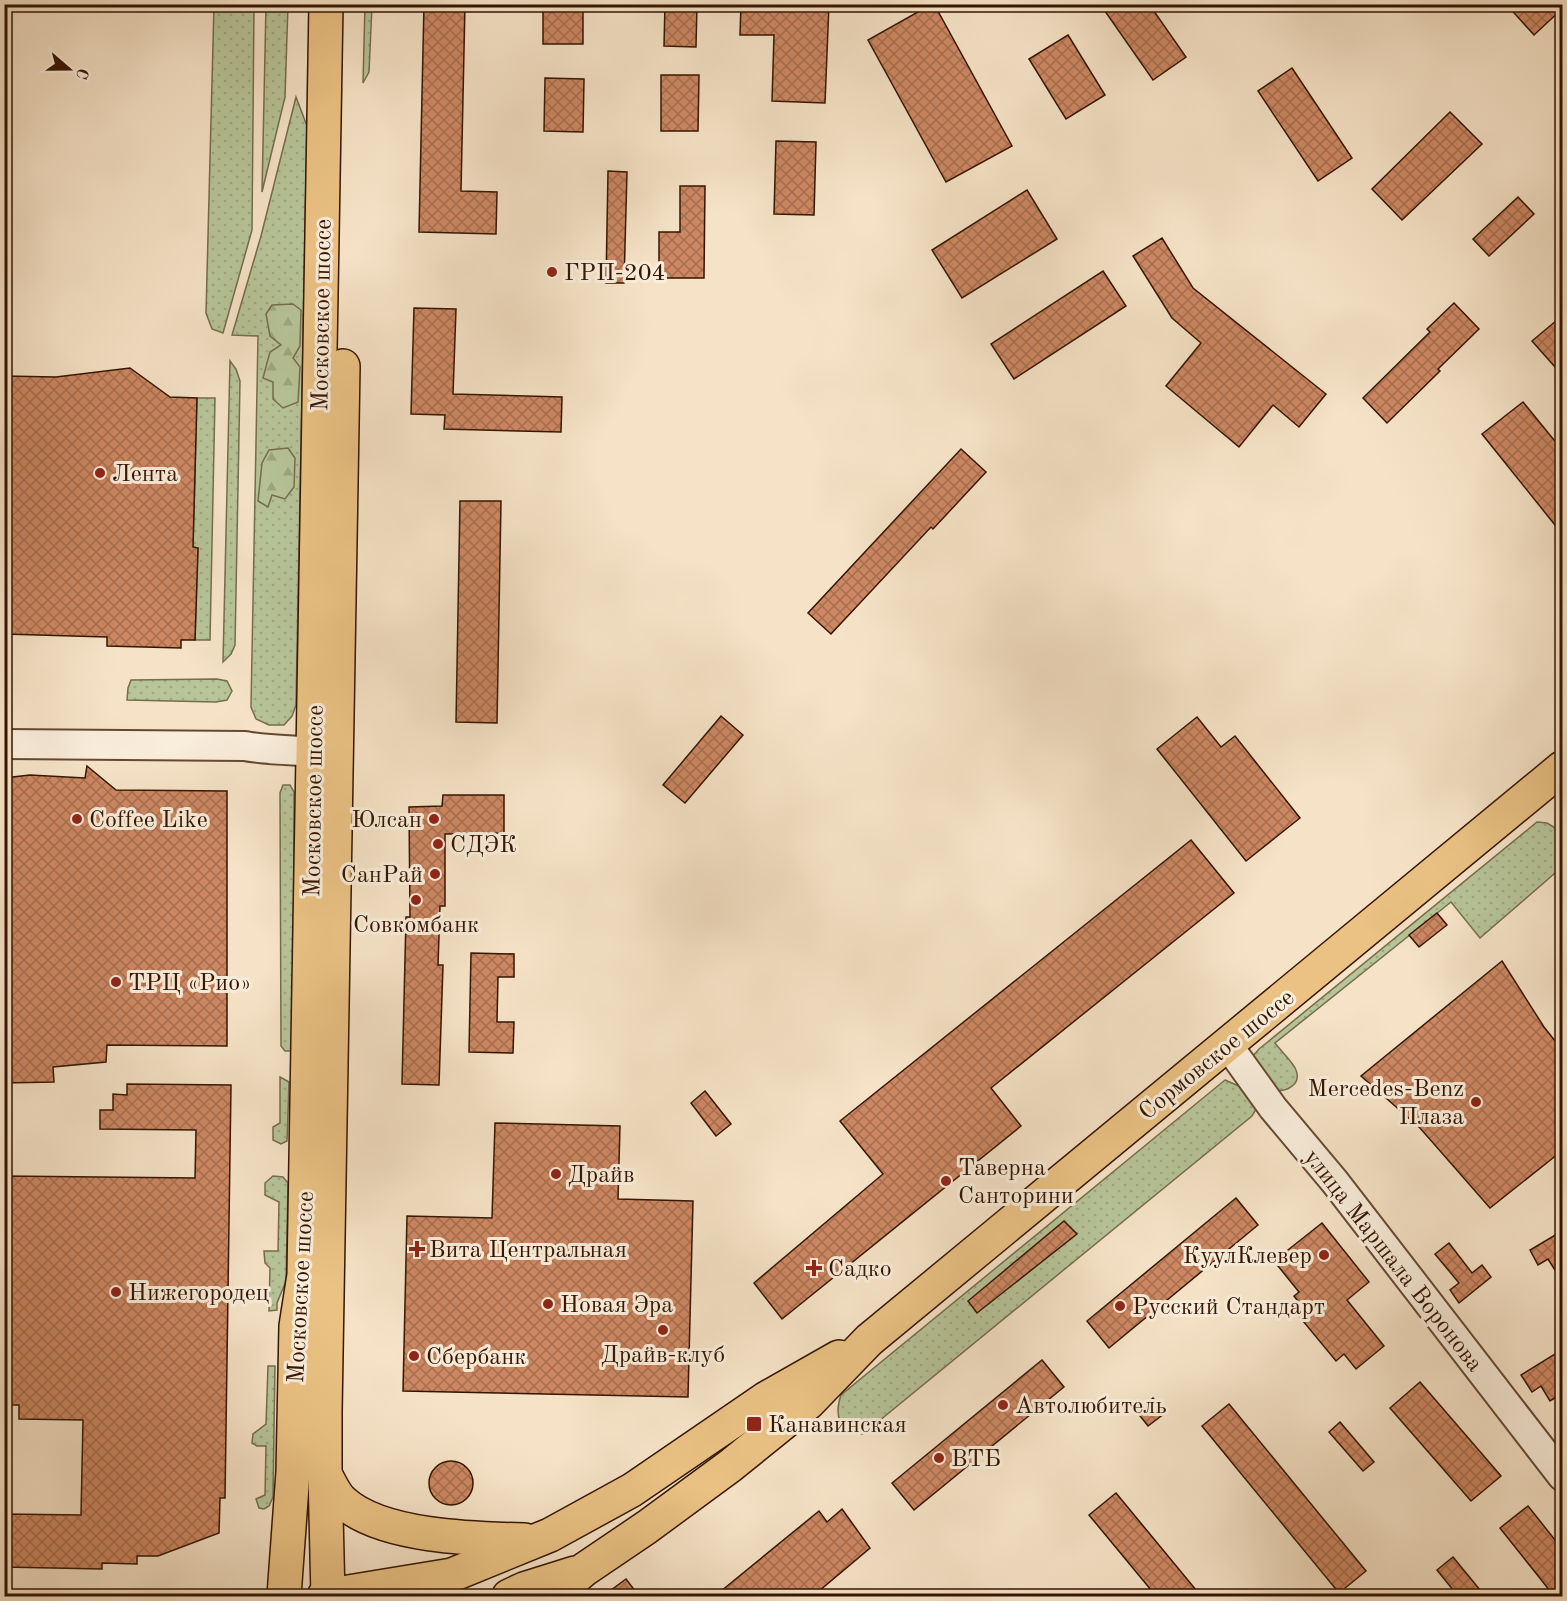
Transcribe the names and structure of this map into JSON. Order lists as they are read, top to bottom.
{
  "streets": {
    "main road": ["Московское шоссе", "Сормовское шоссе"],
    "street": ["улица Маршала Воронова"]
  },
  "crossings": [
    ["Московское шоссе", "Сормовское шоссе"],
    ["Сормовское шоссе", "улица Маршала Воронова"]
  ],
  "places": {
    "other": [
      "ГРП-204",
      "Лента",
      "Coffee Like",
      "Юлсан",
      "СДЭК",
      "СанРай",
      "Совкомбанк",
      "ТРЦ «Рио»",
      "Mercedes-Benz Плаза",
      "Драйв",
      "Таверна Санторини",
      "КуулКлевер",
      "Нижегородец",
      "Новая Эра",
      "Русский Стандарт",
      "Драйв-клуб",
      "Сбербанк",
      "Автолюбитель",
      "ВТБ"
    ],
    "health": ["Вита Центральная", "Садко"],
    "transit": ["Канавинская"]
  },
  "north": "right"
}
